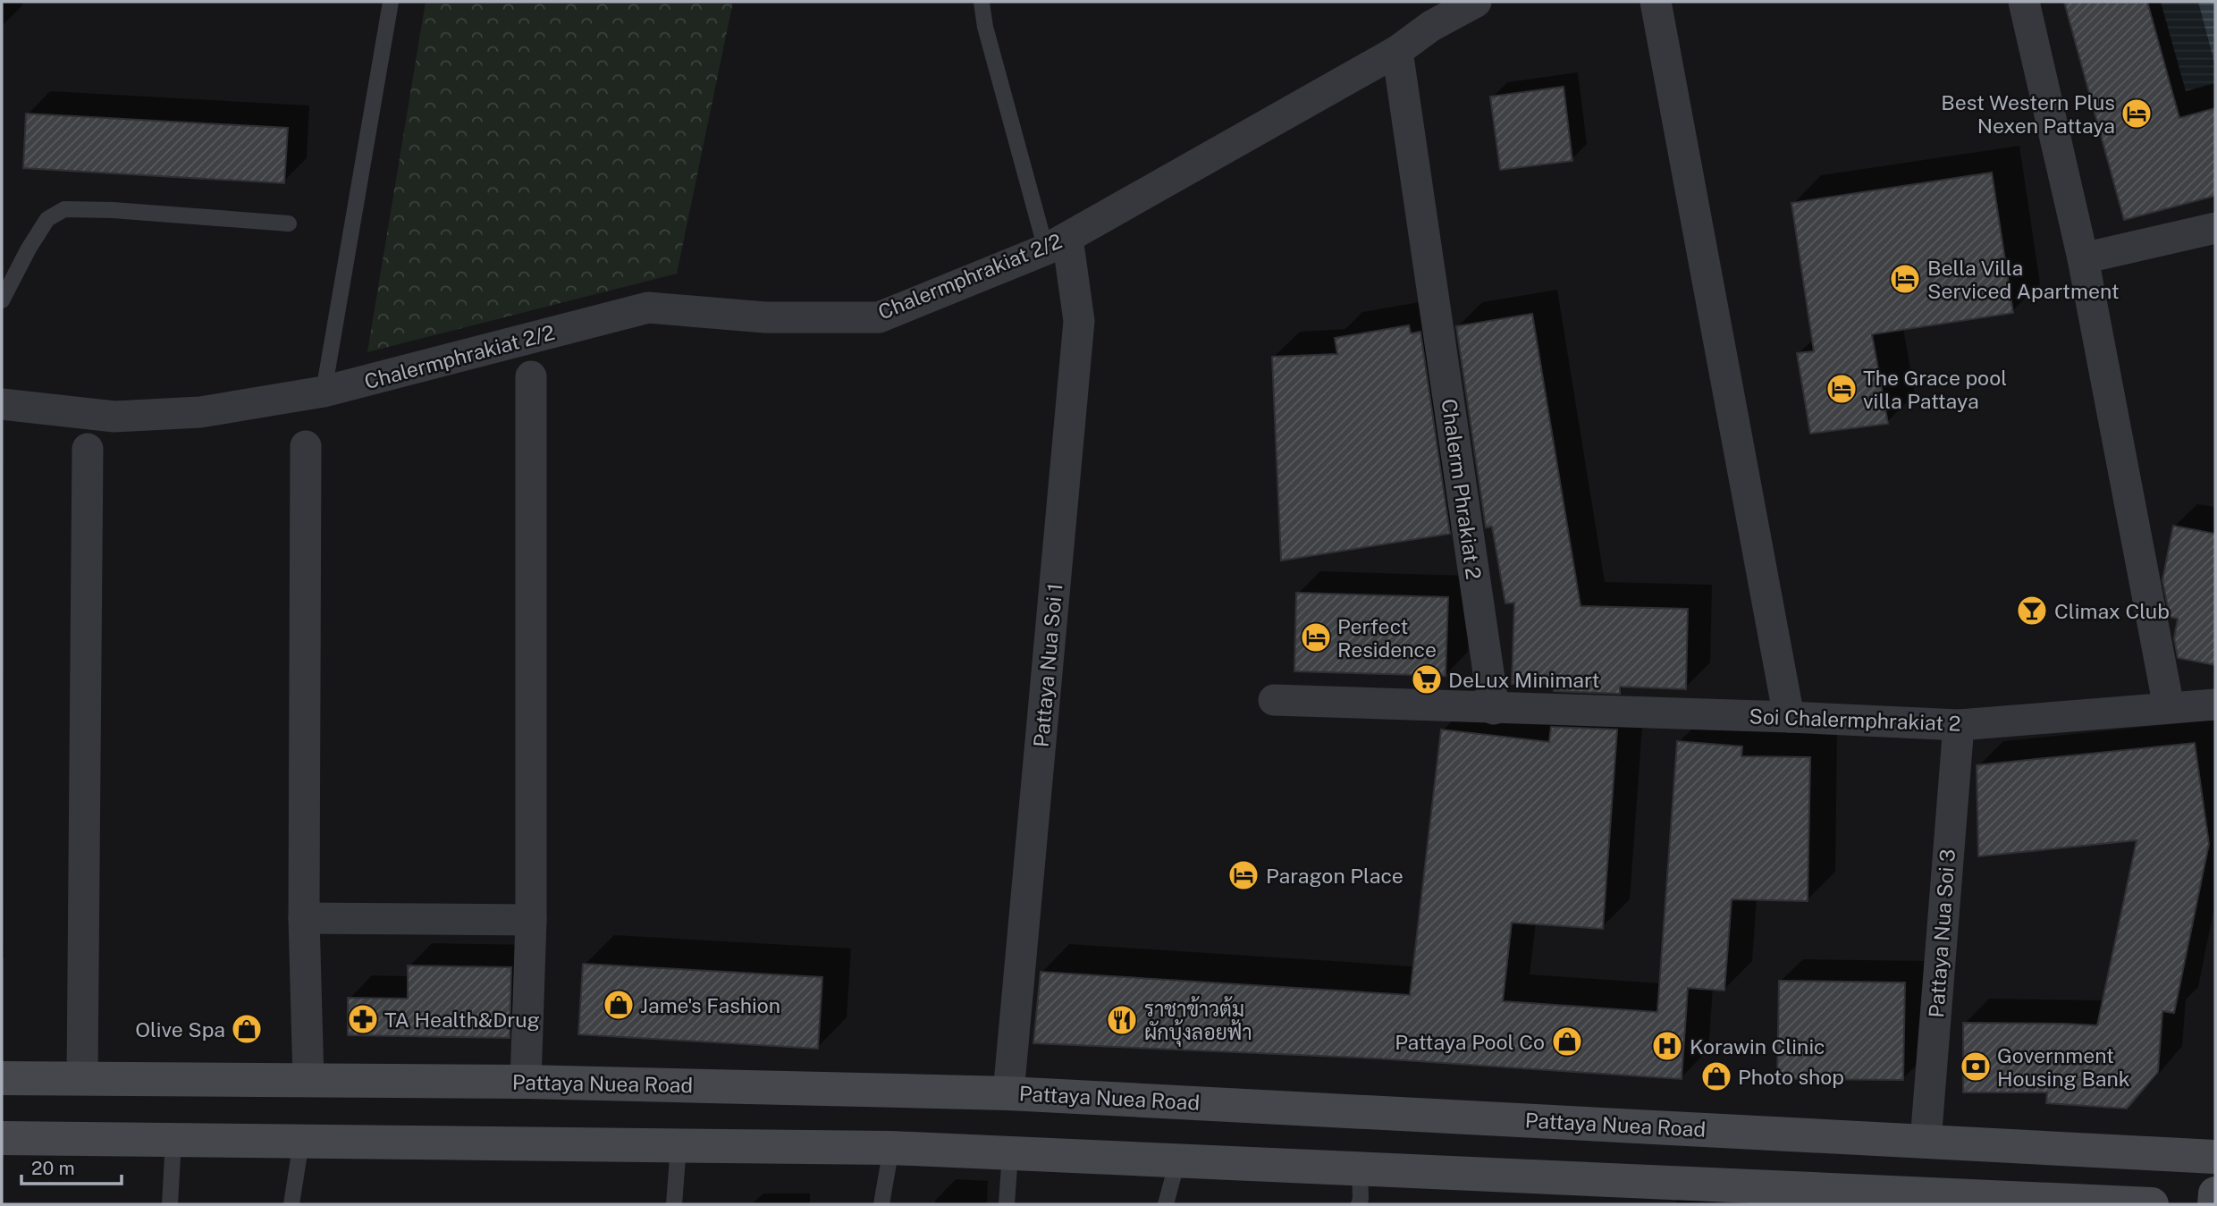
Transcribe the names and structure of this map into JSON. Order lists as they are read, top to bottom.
{
  "streets": {
    "main road": ["Pattaya Nuea Road"],
    "street": [
      "Chalermphrakiat 2/2",
      "Chalerm Phrakiat 2",
      "Pattaya Nua Soi 1",
      "Soi Chalermphrakiat 2",
      "Pattaya Nua Soi 3"
    ]
  },
  "crossings": [
    ["Chalermphrakiat 2/2", "Chalerm Phrakiat 2"],
    ["Chalermphrakiat 2/2", "Pattaya Nua Soi 1"],
    ["Chalerm Phrakiat 2", "Soi Chalermphrakiat 2"],
    ["Pattaya Nua Soi 1", "Pattaya Nuea Road"],
    ["Soi Chalermphrakiat 2", "Pattaya Nua Soi 3"],
    ["Pattaya Nua Soi 3", "Pattaya Nuea Road"]
  ],
  "places": {
    "hotel": [
      "Best Western Plus Nexen Pattaya",
      "Bella Villa Serviced Apartment",
      "The Grace pool villa Pattaya",
      "Perfect Residence",
      "Paragon Place"
    ],
    "bar": ["Climax Club"],
    "supermarket": ["DeLux Minimart"],
    "shop": [
      "Jame's Fashion",
      "Olive Spa",
      "Pattaya Pool Co",
      "Photo shop"
    ],
    "pharmacy": ["TA Health&Drug"],
    "restaurant": ["ราชาข้าวต้ม ผักบุ้งลอยฟ้า"],
    "hospital": ["Korawin Clinic"],
    "bank": ["Government Housing Bank"]
  },
  "scale_bar": "20 m"
}
